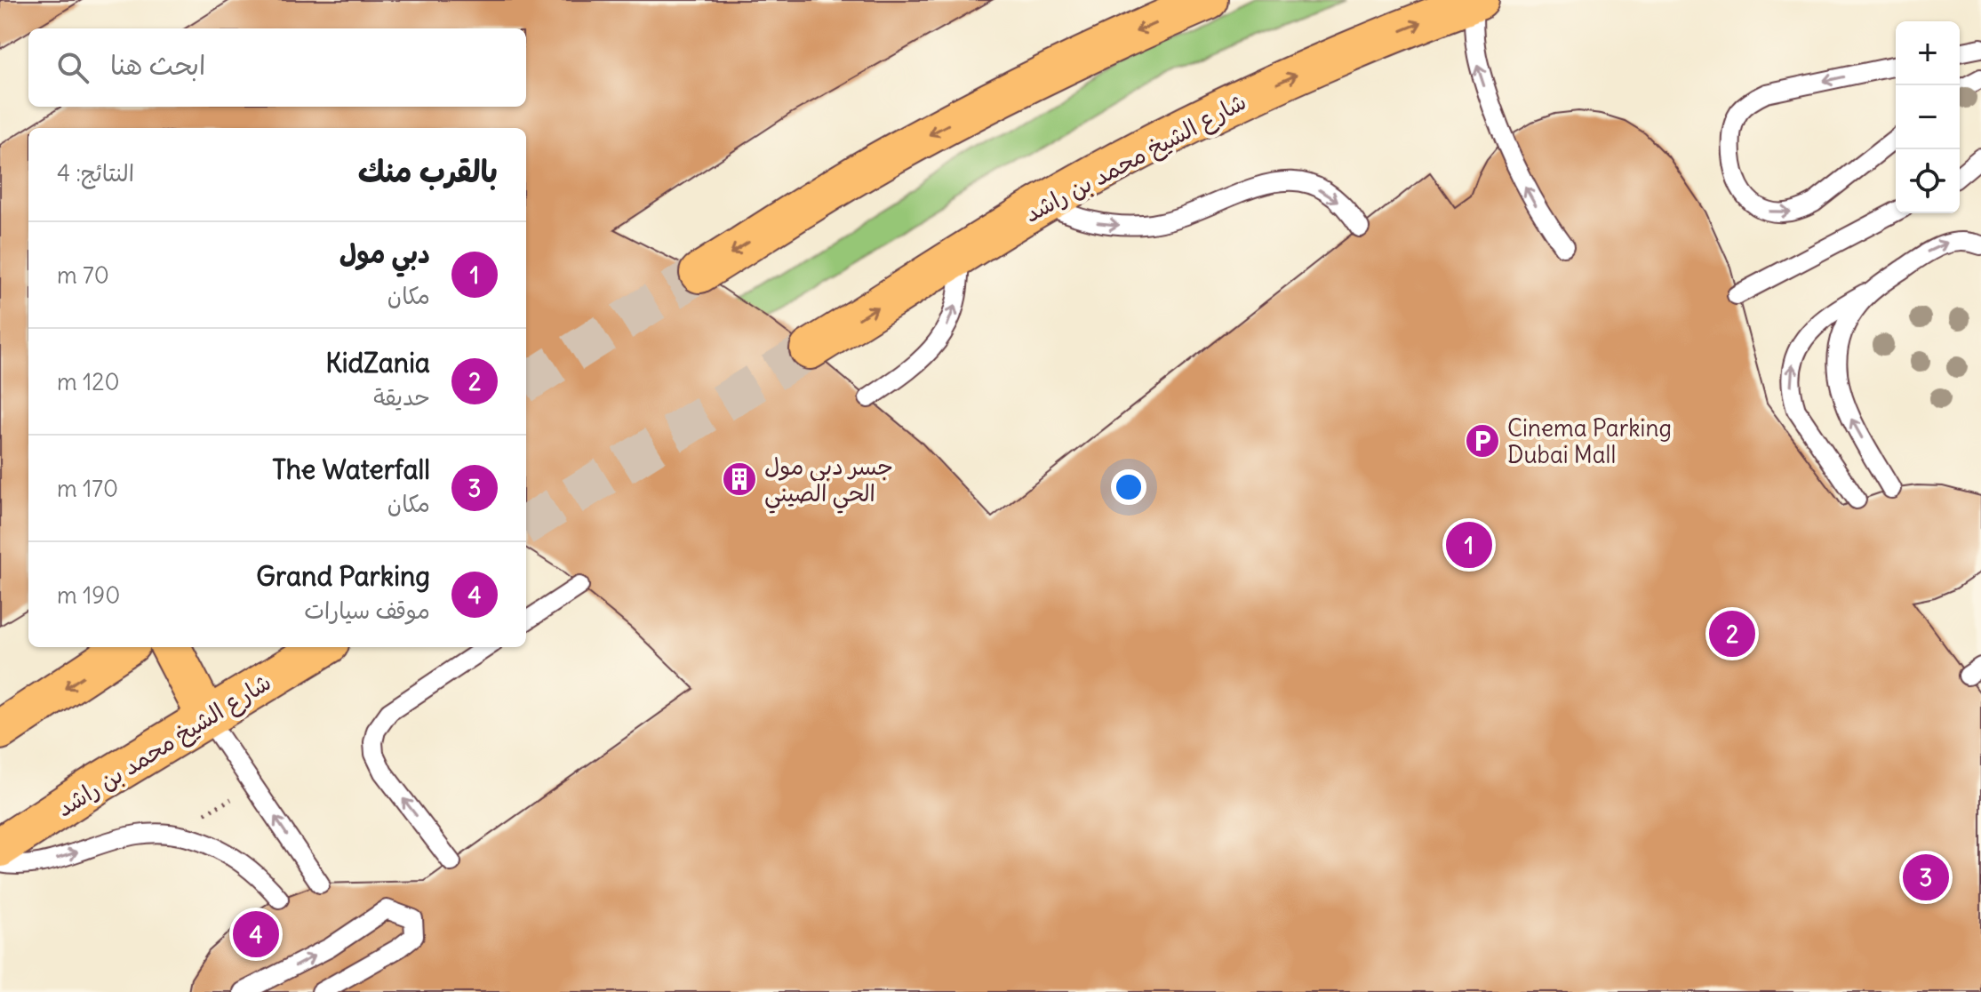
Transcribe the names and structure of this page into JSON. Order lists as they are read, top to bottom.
{
  "streets": {
    "main road": ["شارع الشيخ محمد بن راشد"]
  },
  "places": {
    "parking": ["Cinema Parking Dubai Mall"],
    "building": ["جسر دبي مول الحي الصيني"]
  },
  "page": {
    "map_buttons": ["+", "−"],
    "search": "ابحث هنا",
    "heading": ["بالقرب منك", "النتائج: 4"],
    "list": [
      {
        "mark": "1",
        "name": "دبي مول",
        "note": "مكان",
        "value": "70 m"
      },
      {
        "mark": "2",
        "name": "KidZania",
        "note": "حديقة",
        "value": "120 m"
      },
      {
        "mark": "3",
        "name": "The Waterfall",
        "note": "مكان",
        "value": "170 m"
      },
      {
        "mark": "4",
        "name": "Grand Parking",
        "note": "موقف سيارات",
        "value": "190 m"
      }
    ],
    "pins": [
      "1",
      "2",
      "3",
      "4"
    ]
  }
}
